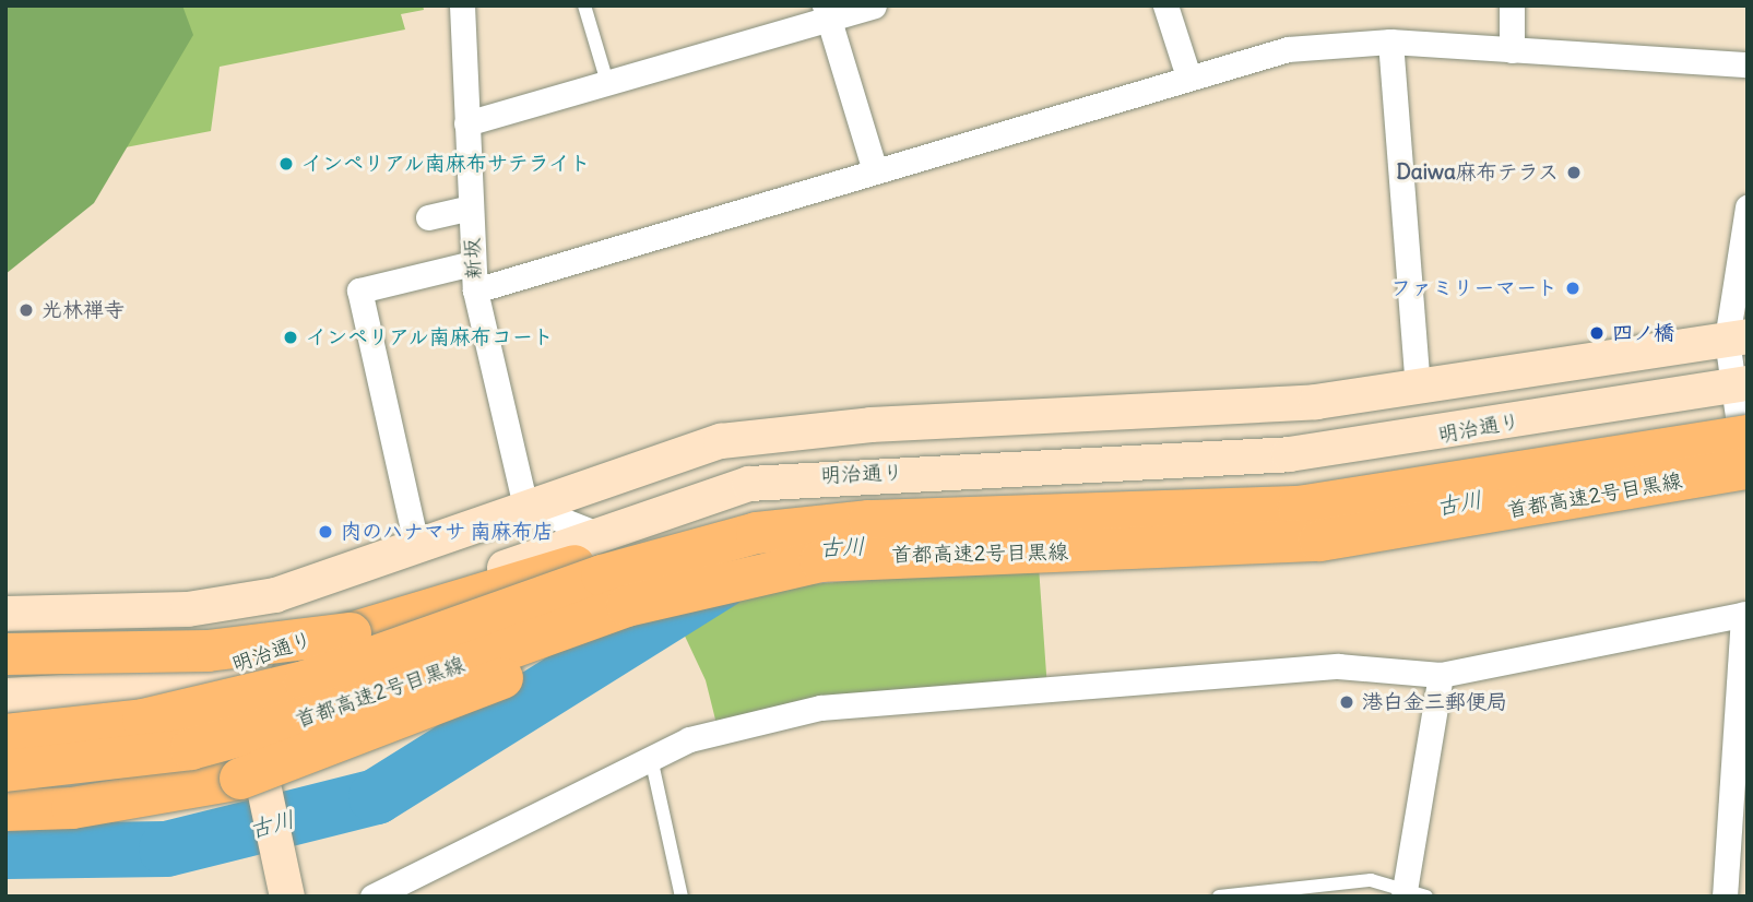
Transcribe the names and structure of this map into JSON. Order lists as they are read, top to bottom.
{
  "streets": {
    "highway": ["首都高速2号目黒線"],
    "main road": ["明治通り"],
    "street": ["新坂"]
  },
  "crossings": [
    ["明治通り", "首都高速2号目黒線"]
  ],
  "water": ["古川"],
  "places": [
    "インペリアル南麻布サテライト",
    "Daiwa麻布テラス",
    "ファミリーマート",
    "光林禅寺",
    "四ノ橋",
    "インペリアル南麻布コート",
    "肉のハナマサ 南麻布店",
    "港白金三郵便局"
  ]
}
